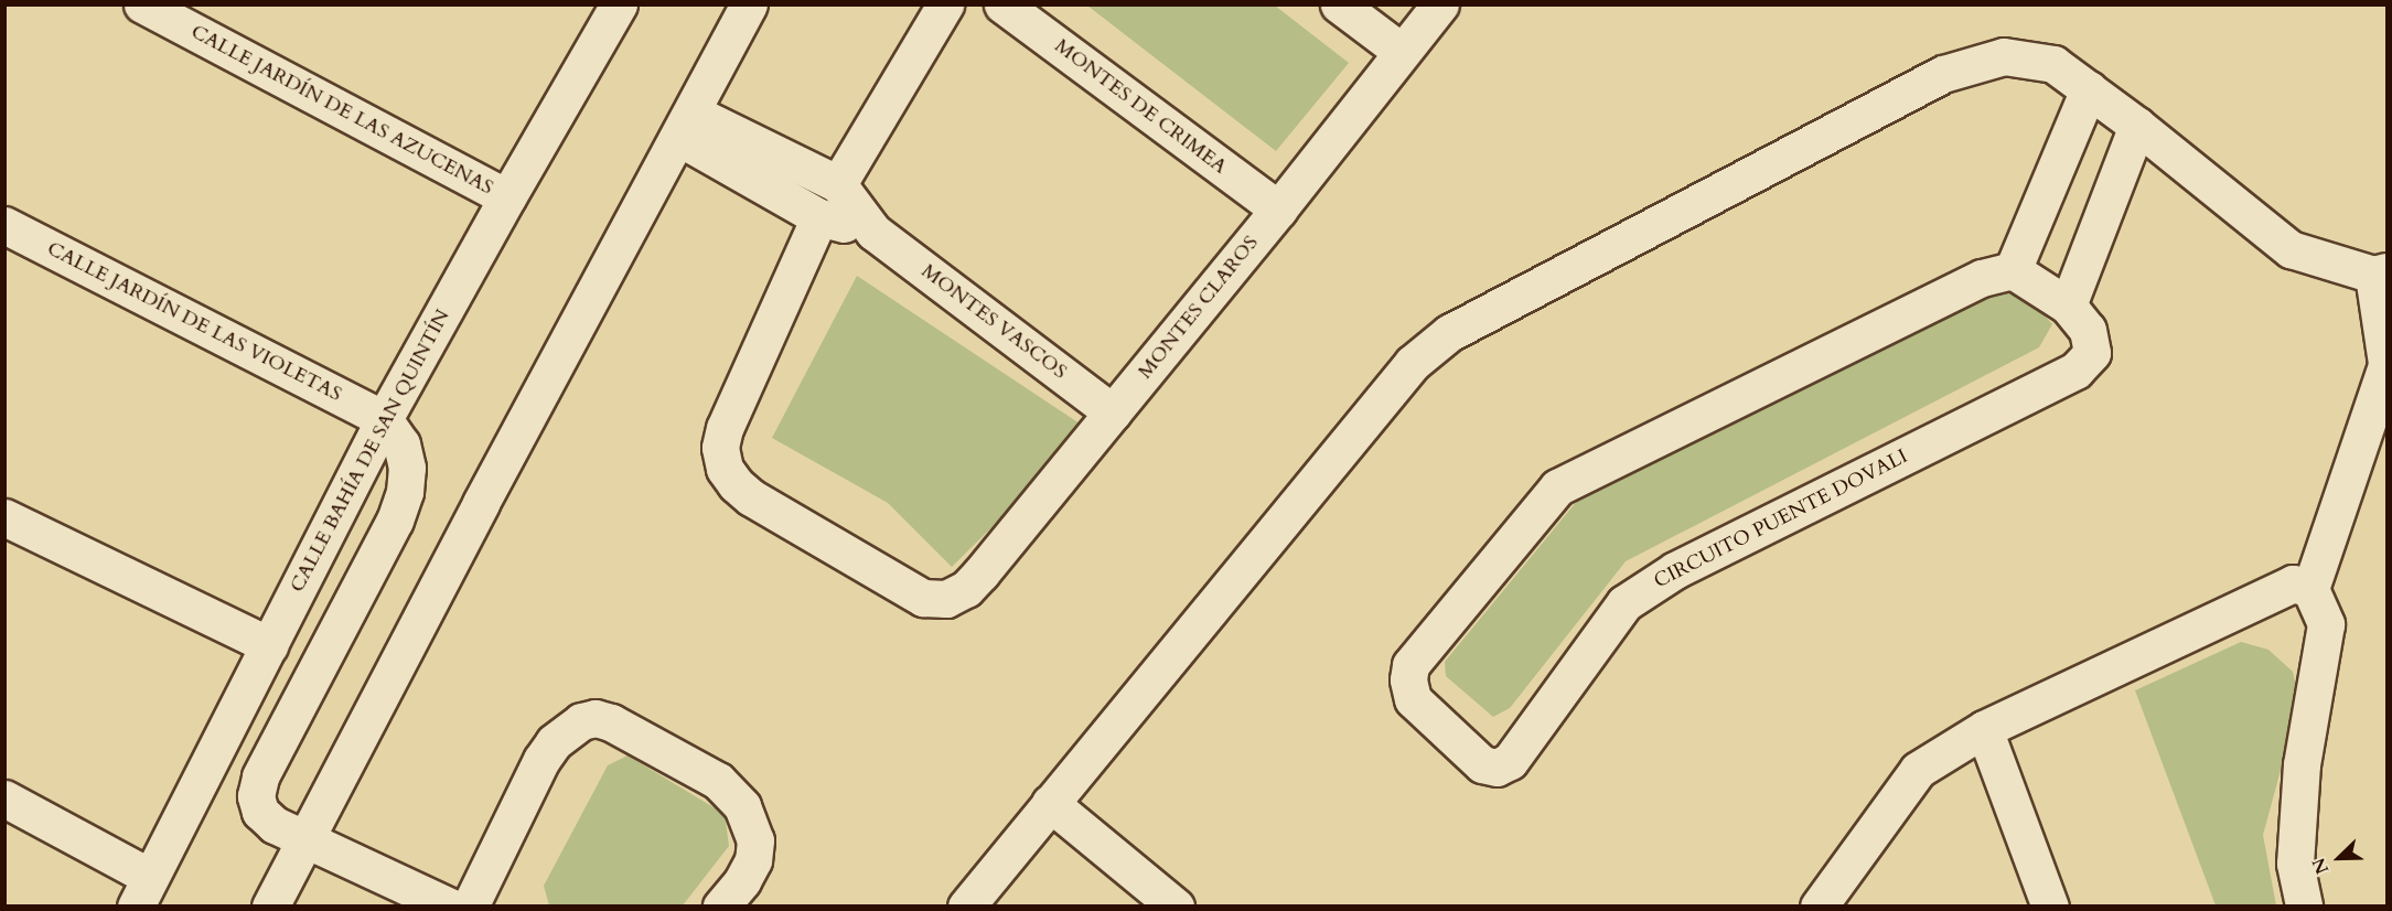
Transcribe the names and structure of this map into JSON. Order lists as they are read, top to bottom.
{
  "streets": {
    "street": [
      "MONTES DE CRIMEA",
      "CALLE JARDÍN DE LAS AZUCENAS",
      "MONTES CLAROS",
      "CALLE JARDÍN DE LAS VIOLETAS",
      "MONTES VASCOS",
      "CALLE BAHÍA DE SAN QUINTÍN",
      "CIRCUITO PUENTE DOVALI"
    ]
  },
  "crossings": [
    ["MONTES DE CRIMEA", "MONTES CLAROS"],
    ["CALLE JARDÍN DE LAS AZUCENAS", "CALLE BAHÍA DE SAN QUINTÍN"],
    ["MONTES CLAROS", "MONTES VASCOS"],
    ["CALLE JARDÍN DE LAS VIOLETAS", "CALLE BAHÍA DE SAN QUINTÍN"]
  ],
  "north": "bottom left"
}
